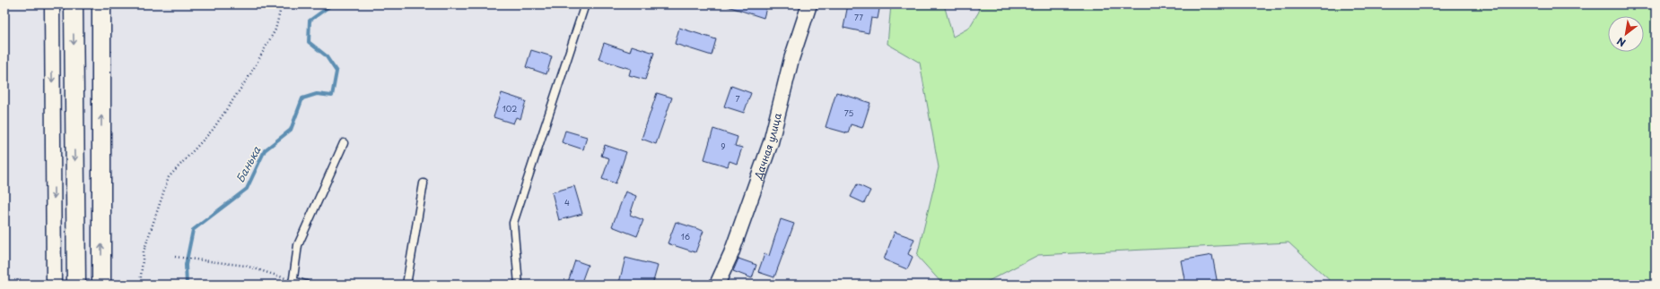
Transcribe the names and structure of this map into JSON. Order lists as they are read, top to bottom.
{
  "streets": {
    "street": ["Дачная улица"]
  },
  "water": ["Банька"],
  "house_numbers": [
    "77",
    "7",
    "102",
    "75",
    "9",
    "4",
    "16"
  ],
  "north": "bottom left"
}
